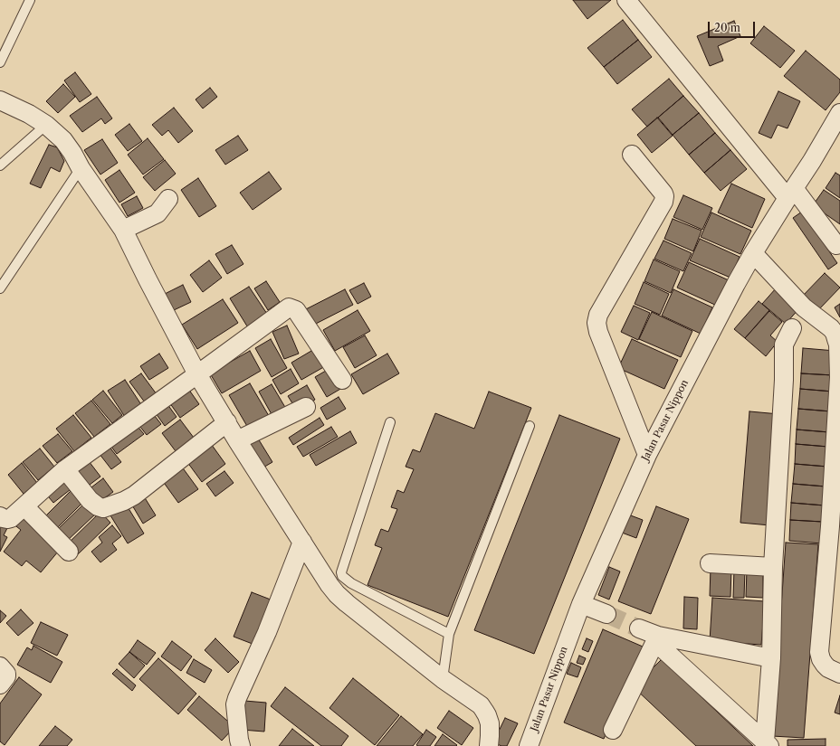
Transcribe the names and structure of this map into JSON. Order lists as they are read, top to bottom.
{
  "streets": {
    "street": ["Jalan Pasar Nippon"]
  },
  "scale_bar": "20 m"
}
